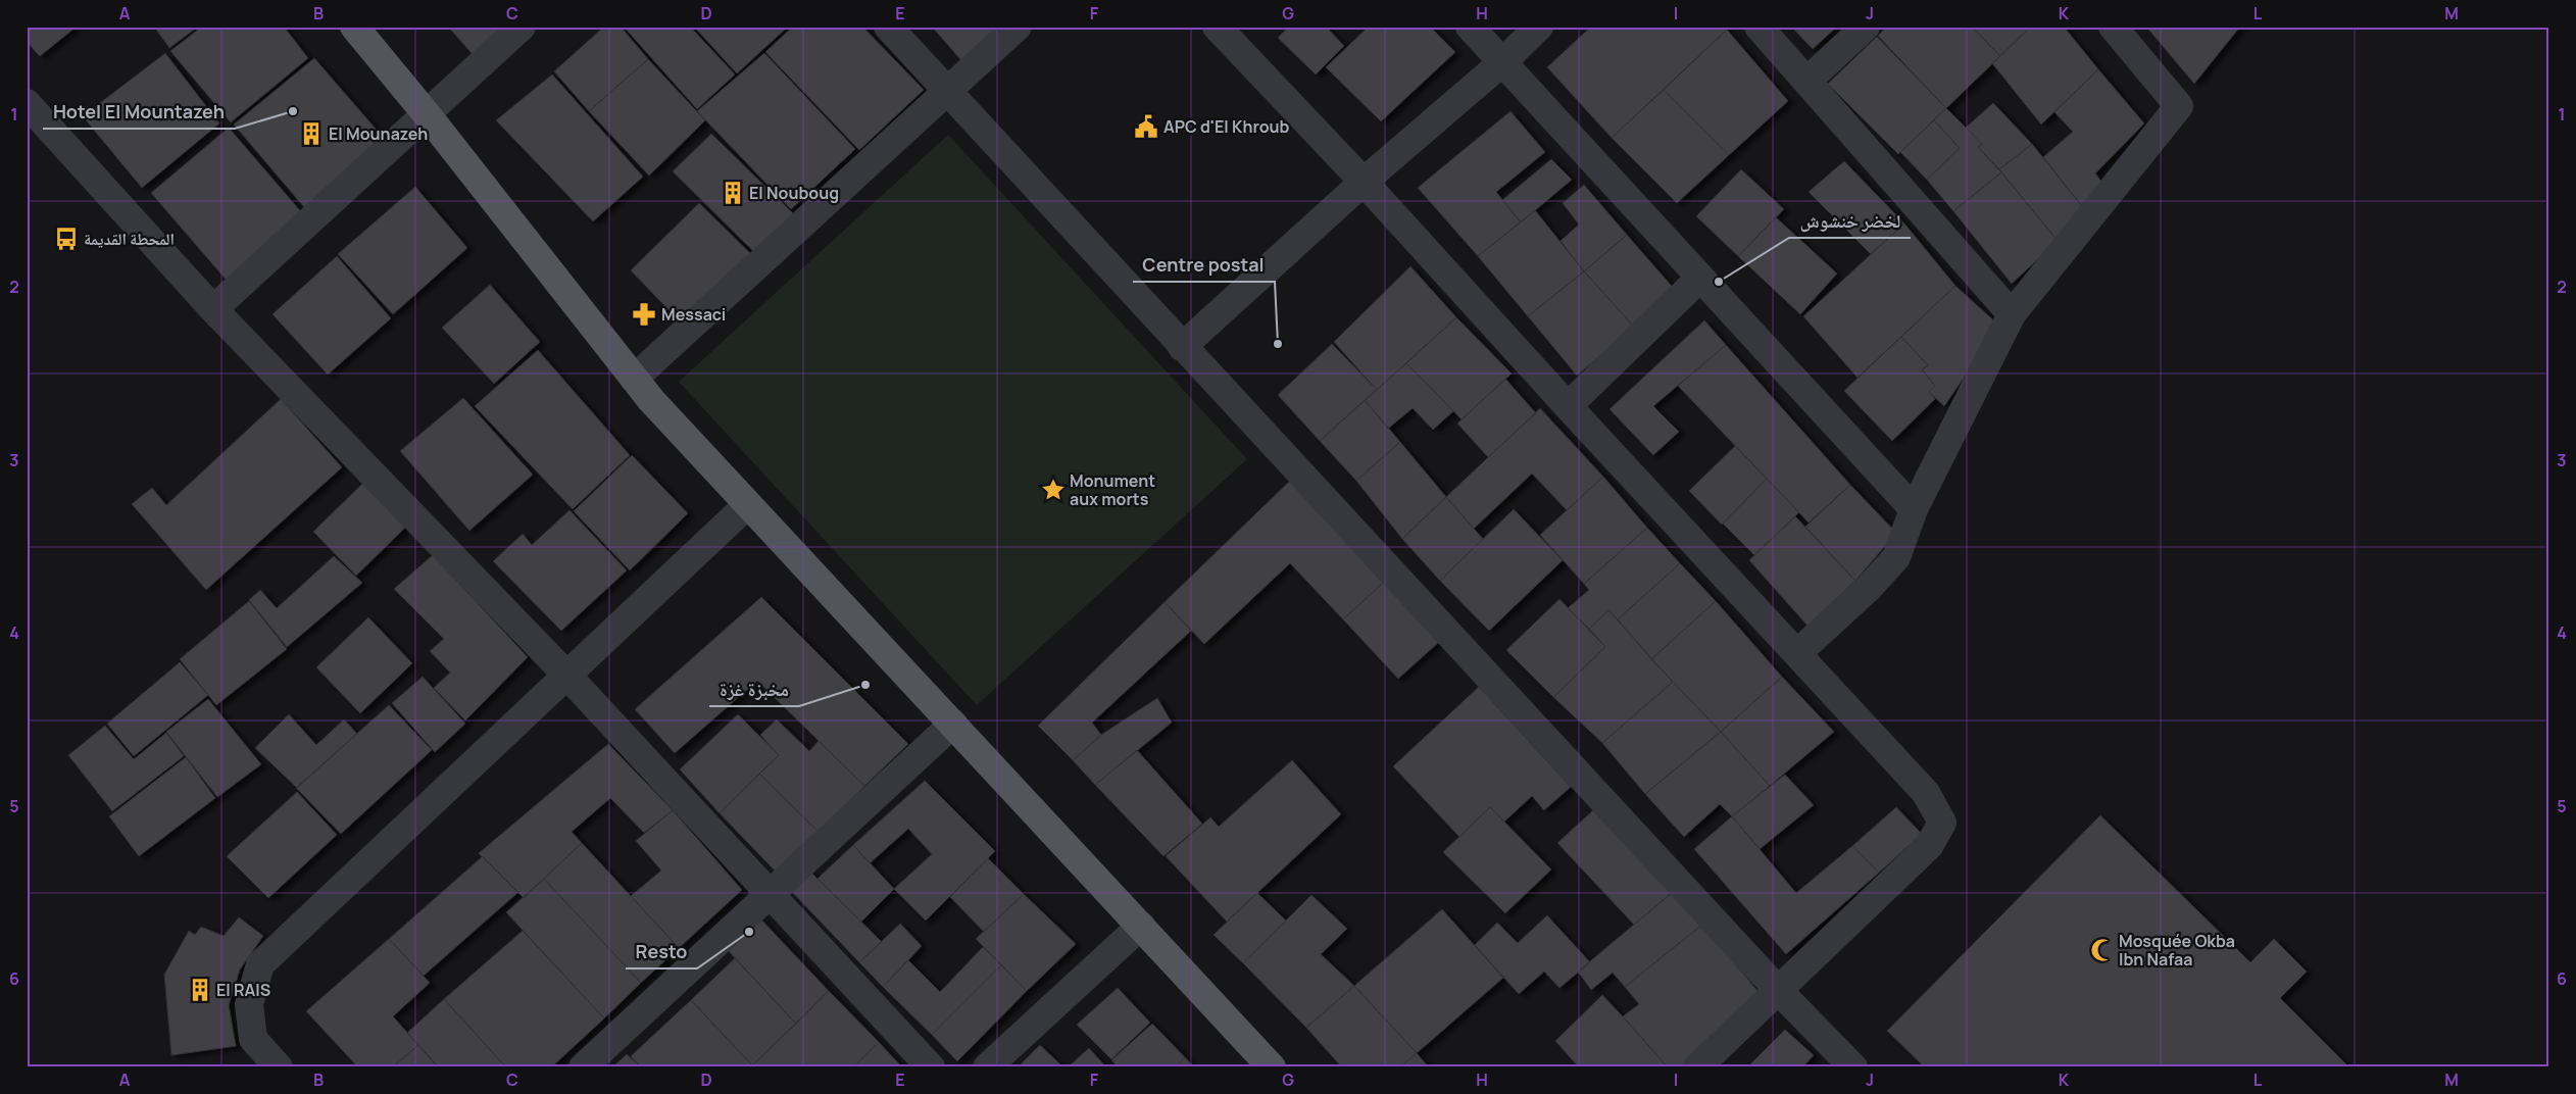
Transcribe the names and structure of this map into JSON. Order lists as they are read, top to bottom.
{
  "places": {
    "other": [
      "Hotel El Mountazeh",
      "لخضر خنشوش",
      "Centre postal",
      "مخبزة غزة",
      "Resto"
    ],
    "public building": ["APC d'El Khroub"],
    "building": ["El Mounazeh", "El Nouboug", "El RAIS"],
    "bus stop": ["المحطة القديمة"],
    "pharmacy": ["Messaci"],
    "place": ["Monument aux morts"],
    "mosque": ["Mosquée Okba Ibn Nafaa"]
  },
  "grid": {
    "columns": [
      "A",
      "B",
      "C",
      "D",
      "E",
      "F",
      "G",
      "H",
      "I",
      "J",
      "K",
      "L",
      "M"
    ],
    "rows": [
      "1",
      "2",
      "3",
      "4",
      "5",
      "6"
    ]
  }
}
